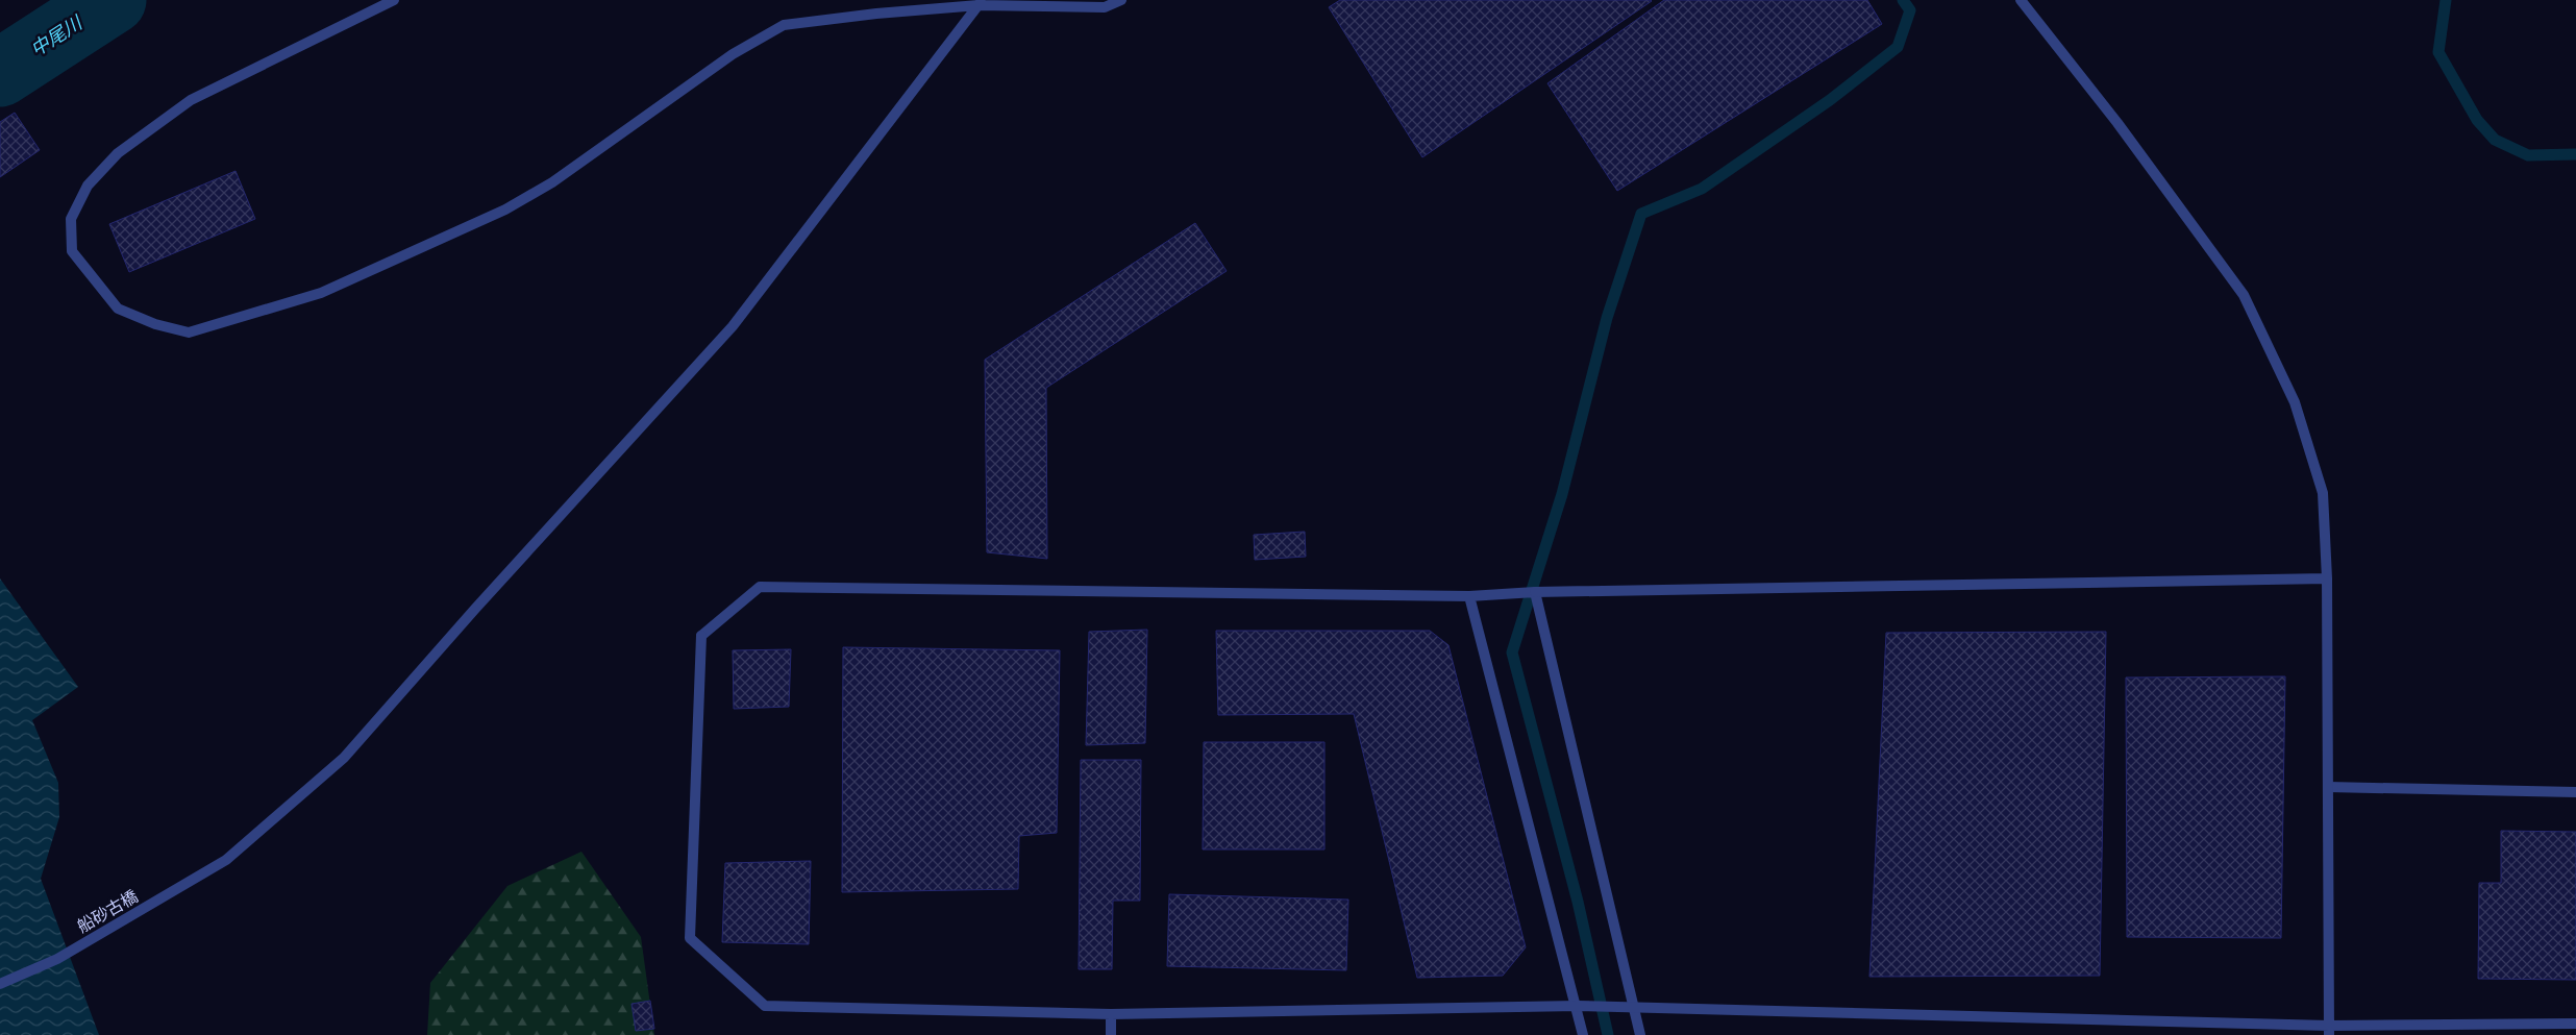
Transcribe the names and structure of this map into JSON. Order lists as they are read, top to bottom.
{
  "streets": {
    "street": ["船砂古橋"]
  },
  "water": ["中尾川"]
}
